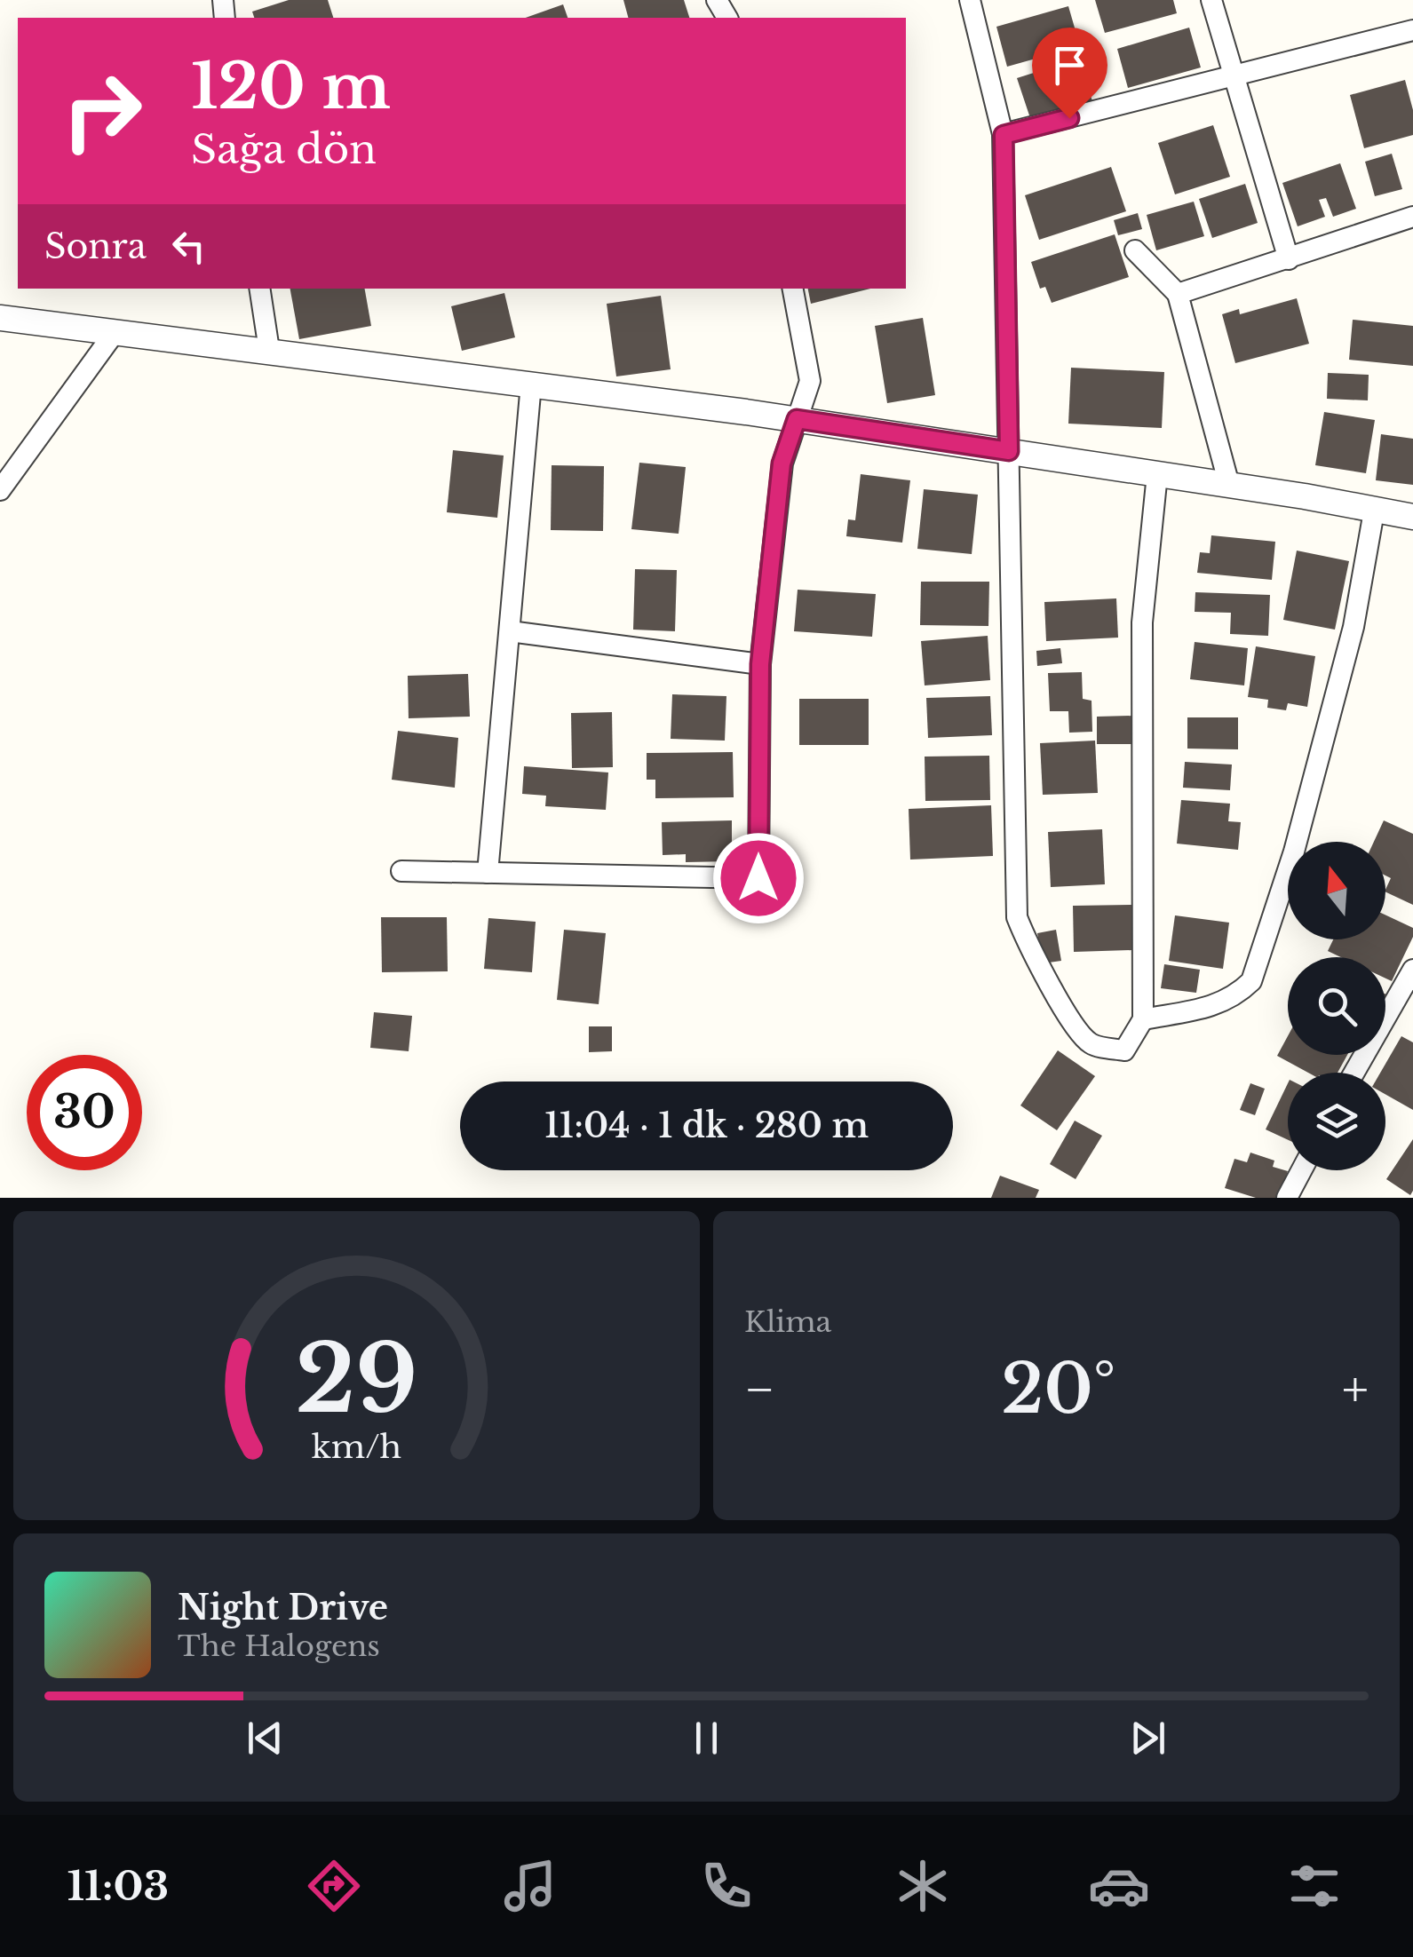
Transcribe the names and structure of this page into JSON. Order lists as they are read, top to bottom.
{
  "north": "top",
  "page": {
    "turn": ["120 m", "Sağa dön"],
    "then": "Sonra",
    "limit": "30",
    "trip": "11:04 · 1 dk · 280 m",
    "tile": "Klima",
    "heat": ["−", "20°", "+"],
    "song": ["Night Drive", "The Halogens"],
    "tabs": "11:03",
    "gauge": ["29", "km/h"]
  }
}
